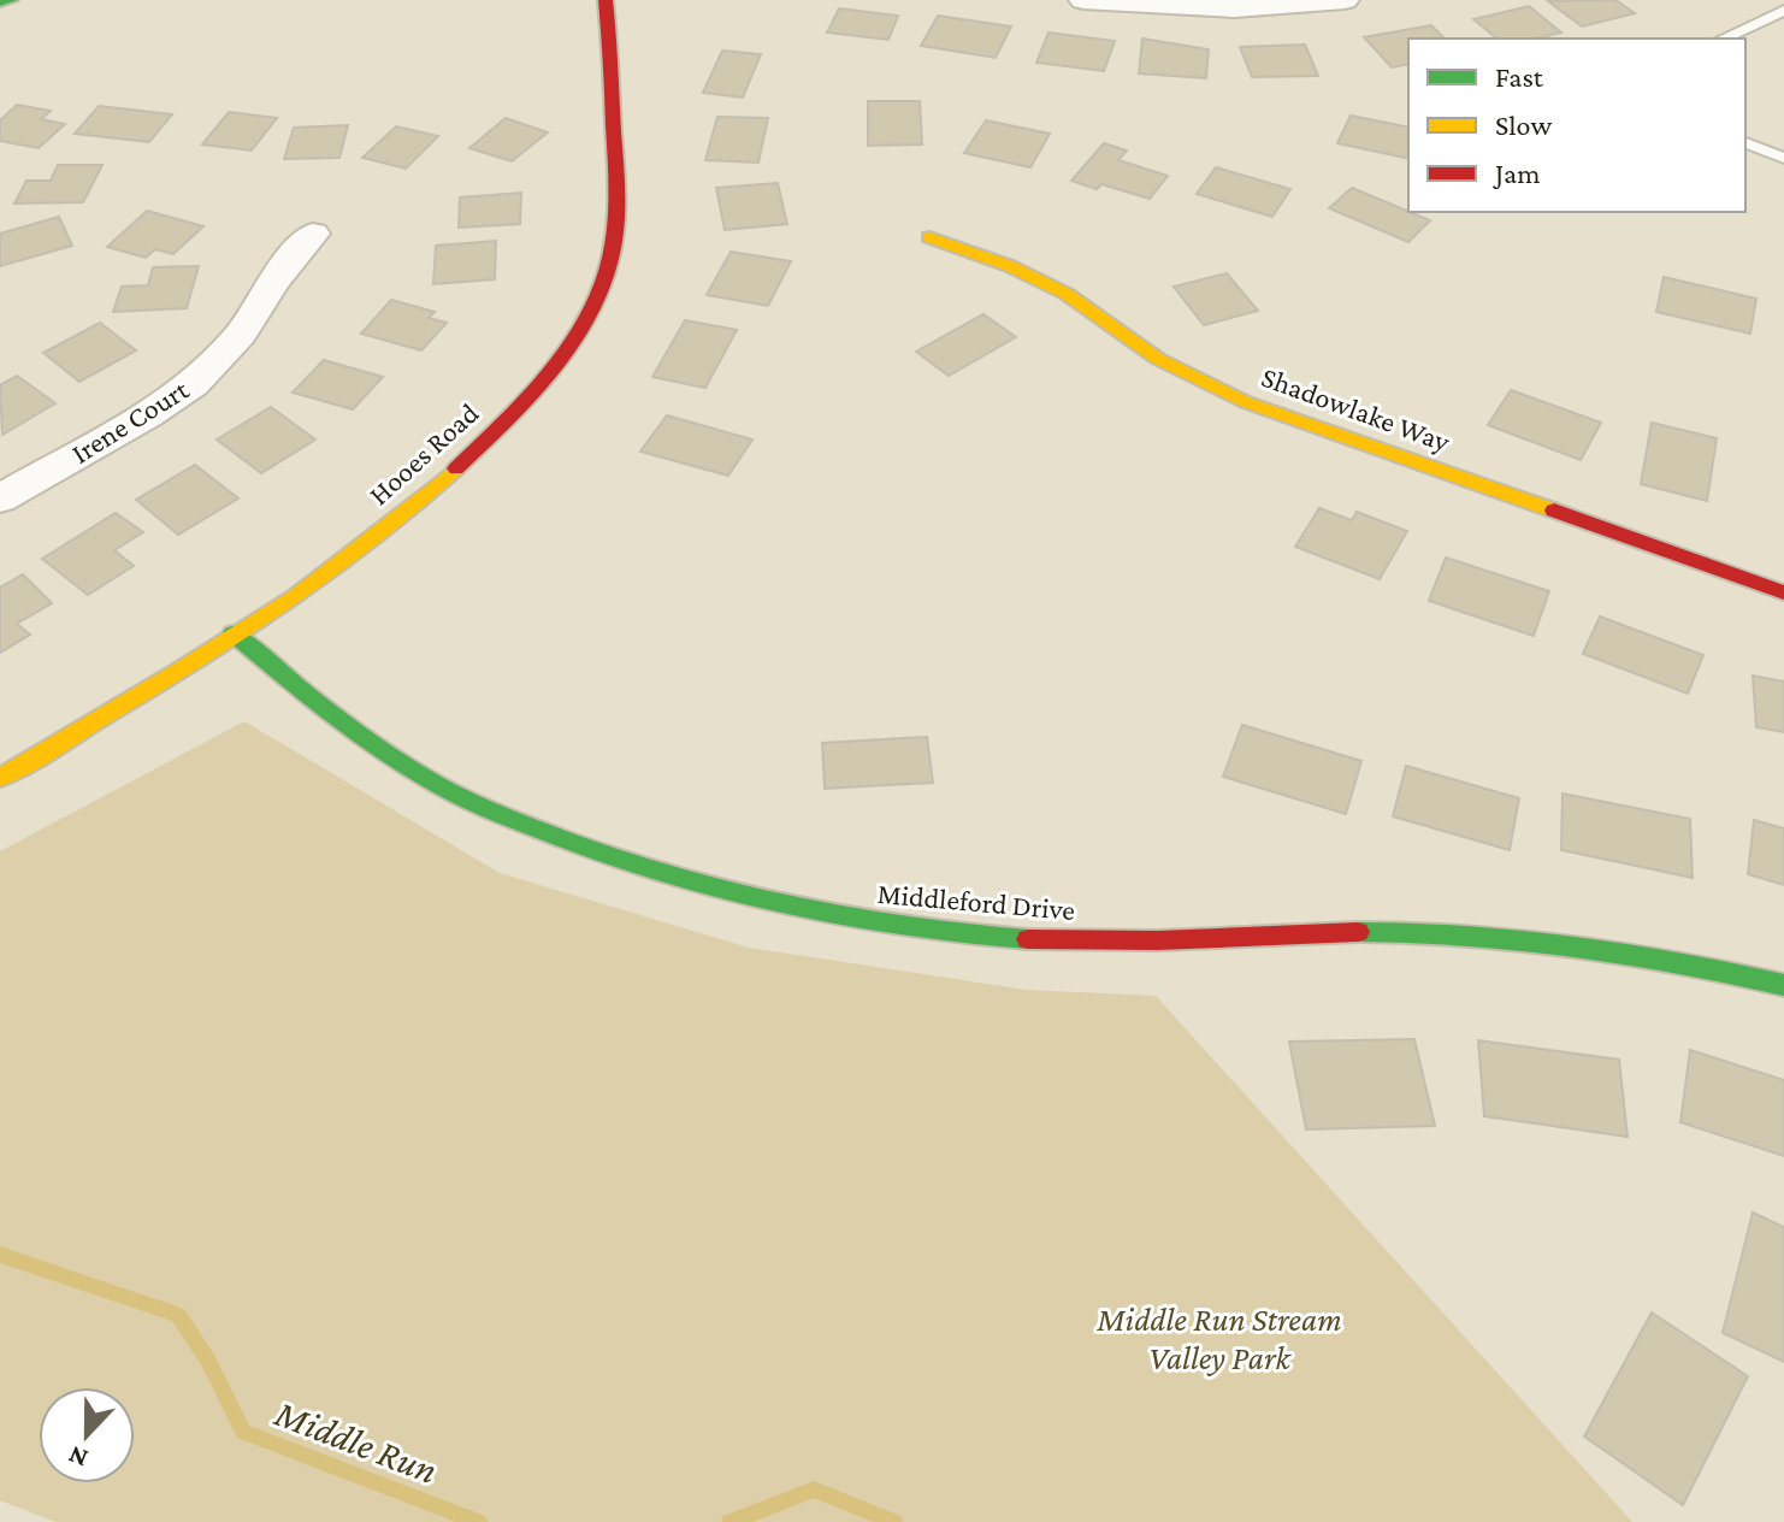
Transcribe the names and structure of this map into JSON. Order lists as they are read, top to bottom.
{
  "streets": {
    "main road": ["Shadowlake Way", "Hooes Road", "Middleford Drive"],
    "street": ["Irene Court"]
  },
  "crossings": [
    ["Hooes Road", "Middleford Drive"]
  ],
  "water": ["Middle Run"],
  "parks": ["Middle Run Stream Valley Park"],
  "legend": ["Fast", "Slow", "Jam"],
  "north": "bottom"
}
